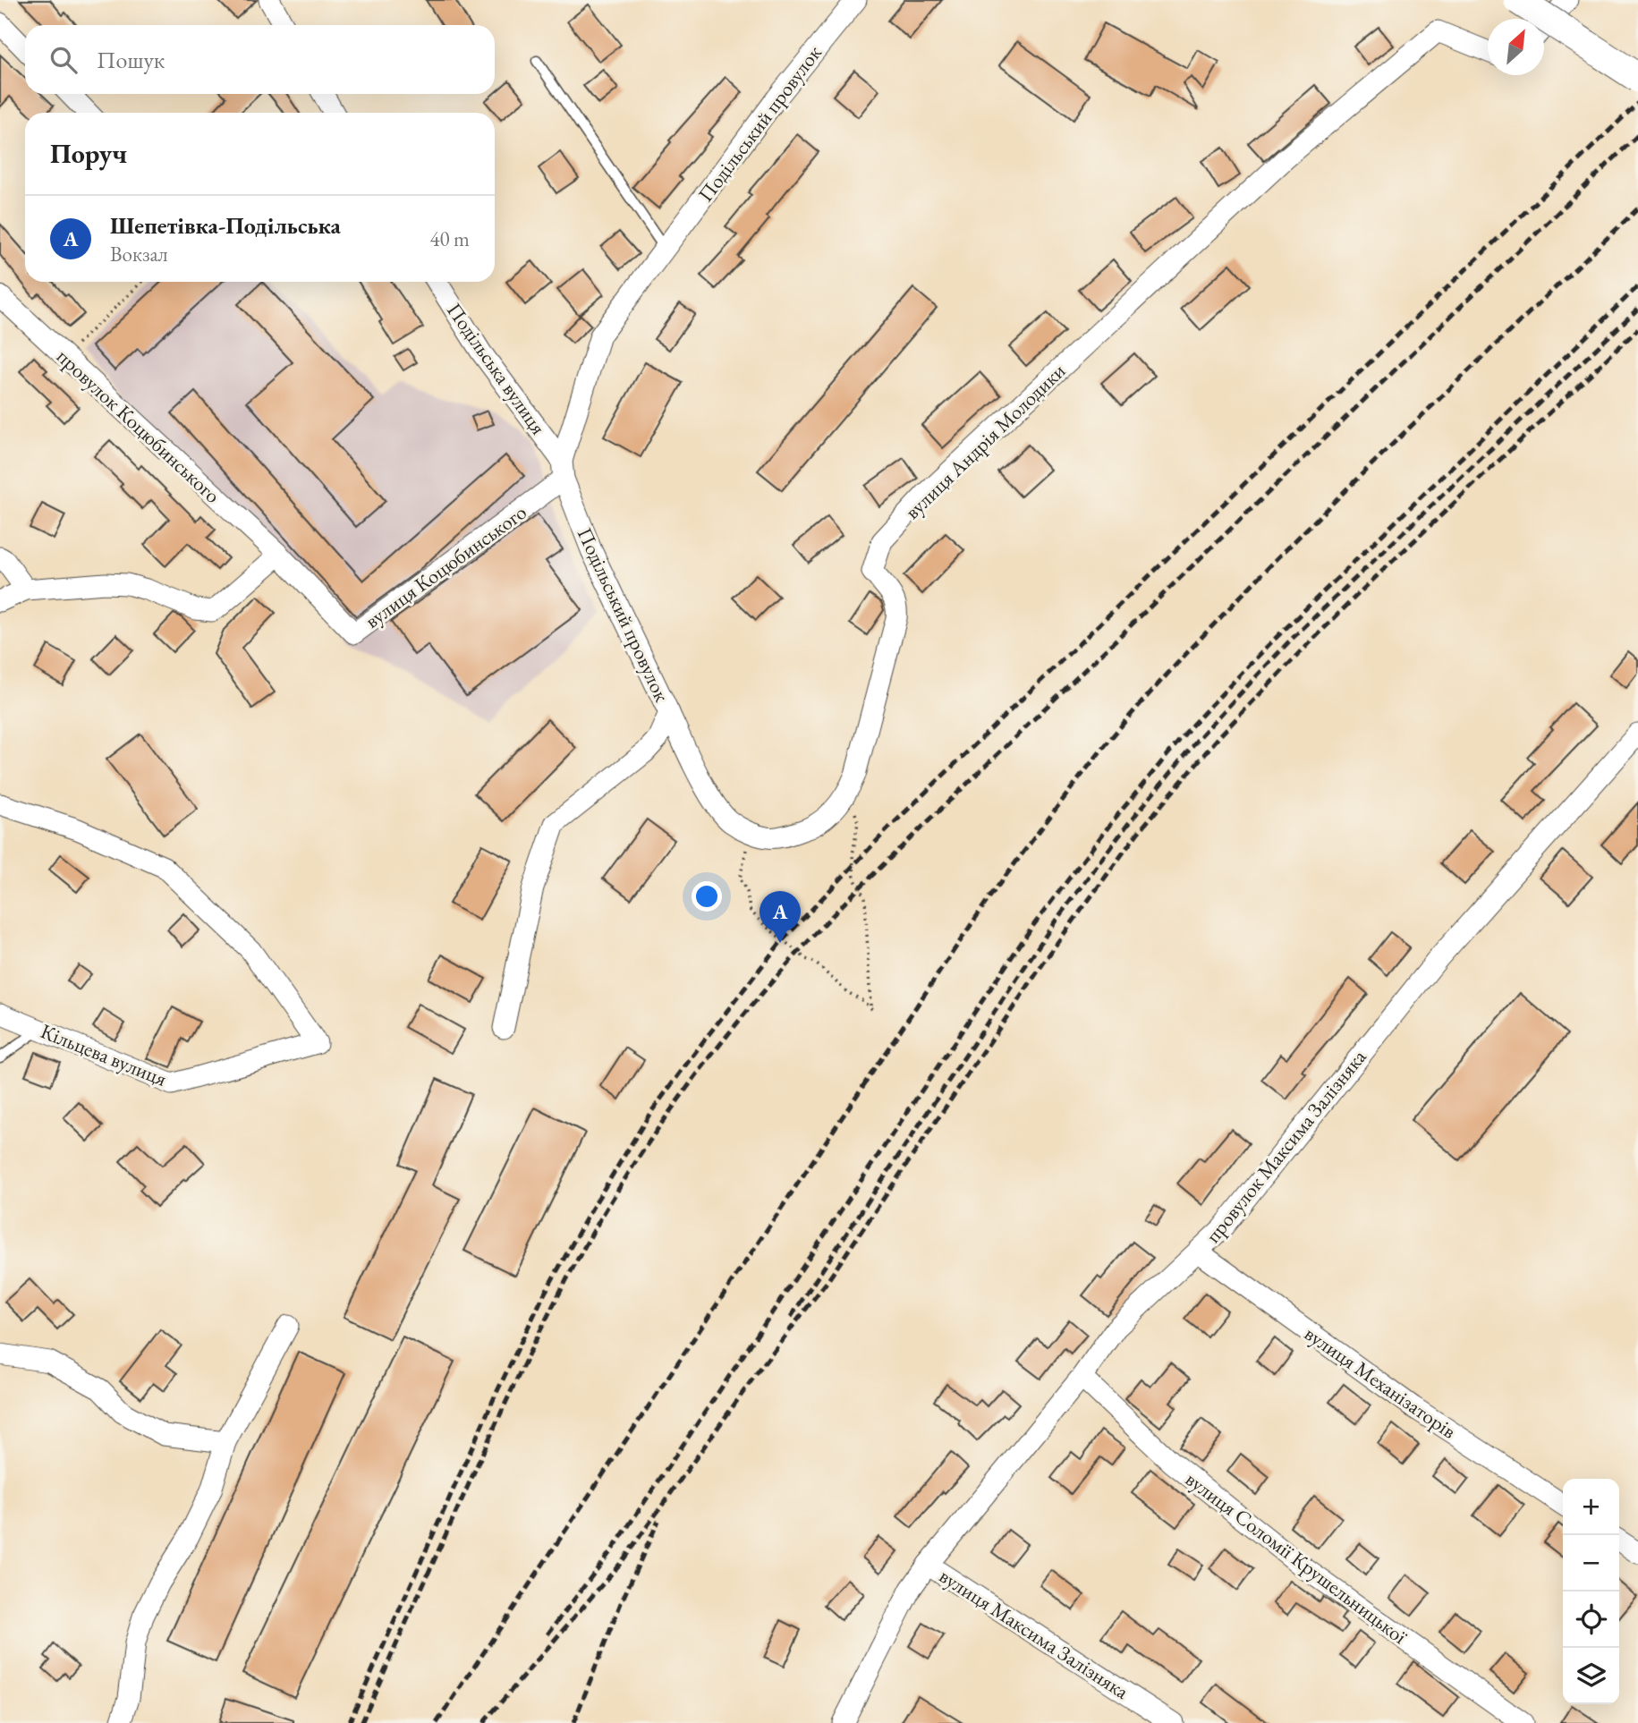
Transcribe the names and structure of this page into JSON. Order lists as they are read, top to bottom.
{
  "streets": {
    "street": [
      "Подільський провулок",
      "Подільська вулиця",
      "провулок Коцюбинського",
      "вулиця Андрія Молодики",
      "вулиця Коцюбинського",
      "Кільцева вулиця",
      "провулок Максима Залізняка",
      "вулиця Механізаторів",
      "вулиця Соломії Крушельницької",
      "вулиця Максима Залізняка"
    ]
  },
  "crossings": [
    ["Подільський провулок", "Подільська вулиця"],
    ["Подільський провулок", "вулиця Андрія Молодики"],
    ["Подільський провулок", "вулиця Коцюбинського"],
    ["Подільська вулиця", "вулиця Коцюбинського"],
    ["провулок Коцюбинського", "вулиця Коцюбинського"],
    ["провулок Максима Залізняка", "вулиця Механізаторів"],
    ["провулок Максима Залізняка", "вулиця Соломії Крушельницької"],
    ["провулок Максима Залізняка", "вулиця Максима Залізняка"]
  ],
  "north": "top right",
  "page": {
    "search": "Пошук",
    "heading": "Поруч",
    "list": [
      {
        "mark": "A",
        "name": "Шепетівка-Подільська",
        "note": "Вокзал",
        "value": "40 m"
      }
    ],
    "pins": "A",
    "map_buttons": ["+", "−"]
  }
}
